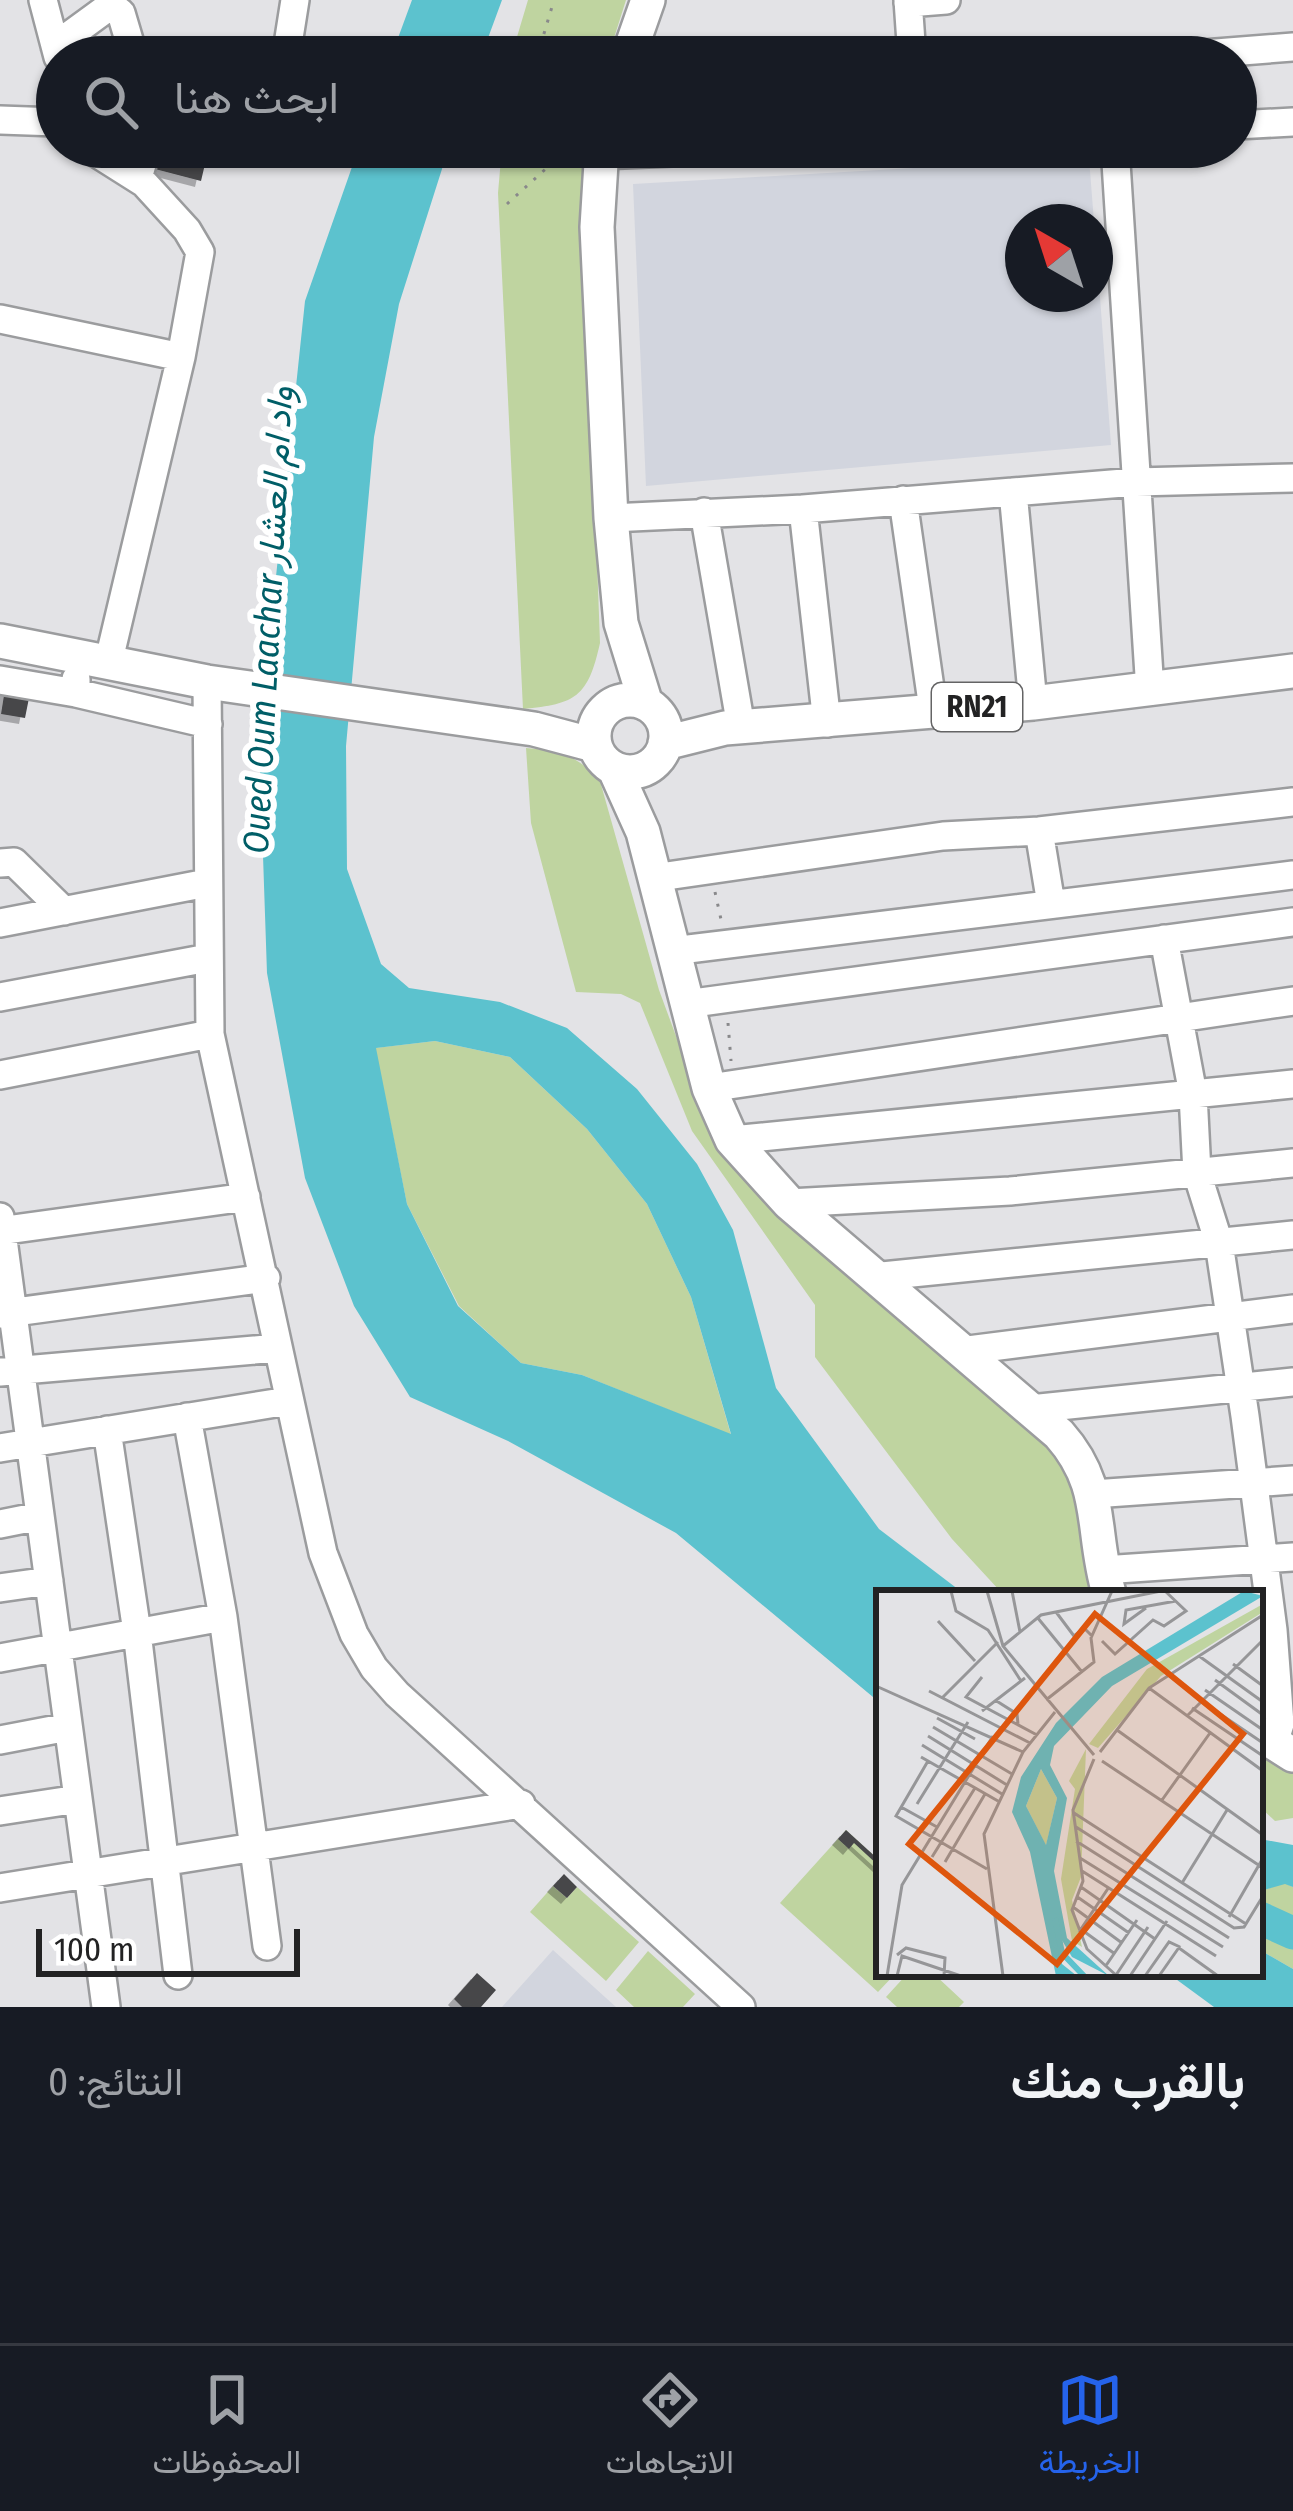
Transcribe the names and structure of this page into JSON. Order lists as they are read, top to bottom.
{
  "streets": {
    "main road": ["RN21"]
  },
  "water": ["Oued Oum Laachar واد ام العشار"],
  "scale_bar": "100 m",
  "north": "top left",
  "page": {
    "search": "ابحث هنا",
    "scale": "100 m",
    "heading": ["بالقرب منك", "النتائج: 0"],
    "nav": ["الخريطة", "الاتجاهات", "المحفوظات"]
  }
}
